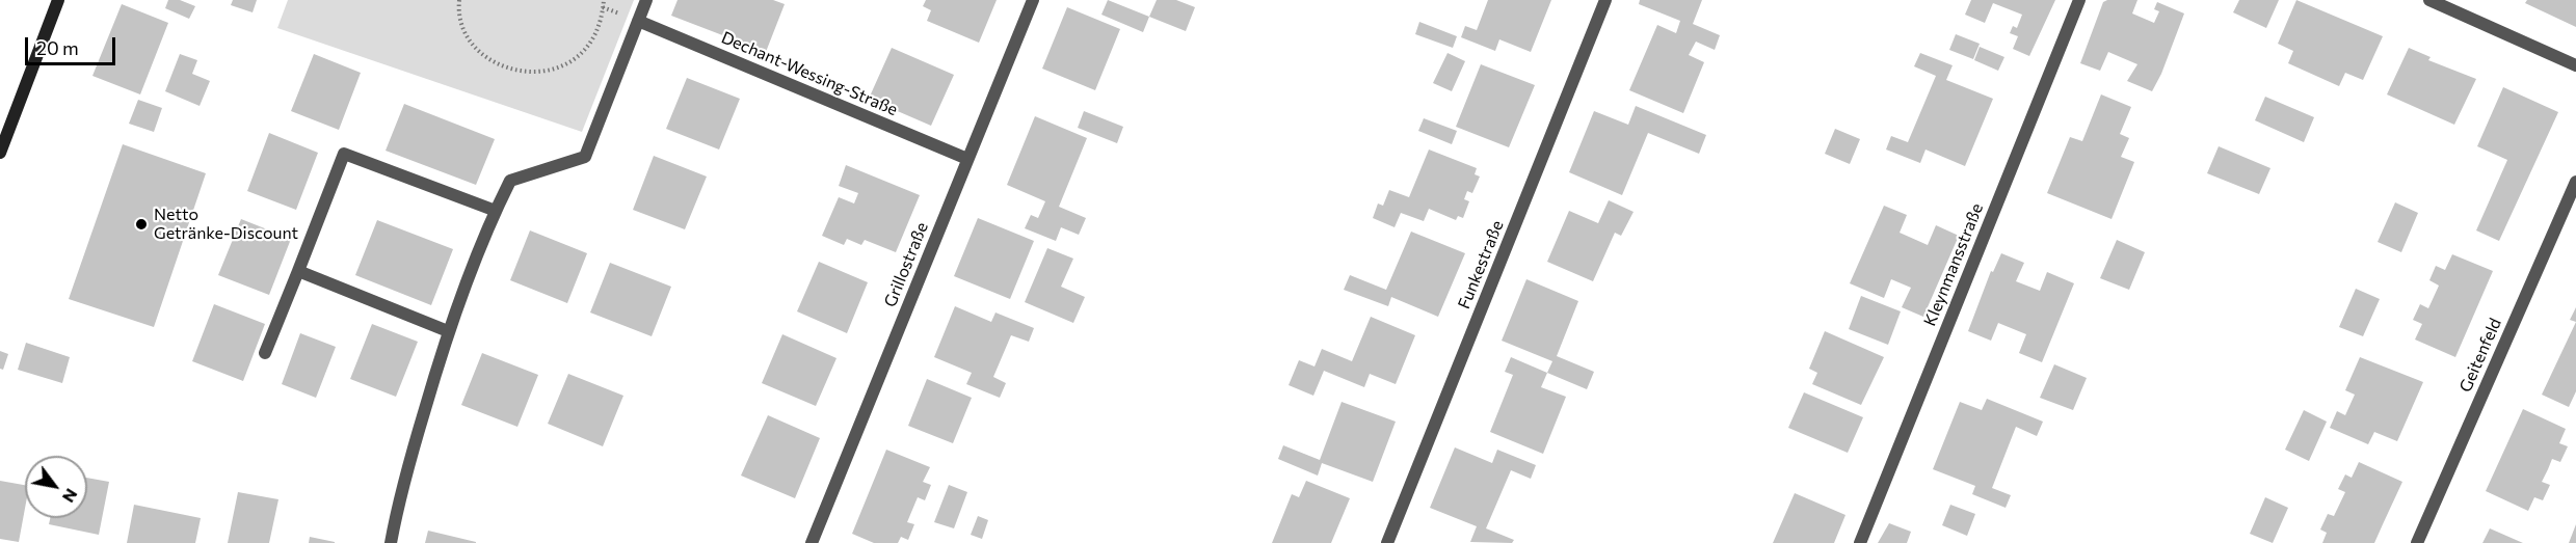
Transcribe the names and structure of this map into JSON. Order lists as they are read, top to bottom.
{
  "streets": {
    "street": [
      "Dechant-Wessing-Straße",
      "Grillostraße",
      "Funkestraße",
      "Kleynmansstraße",
      "Geitenfeld"
    ]
  },
  "crossings": [
    ["Dechant-Wessing-Straße", "Grillostraße"]
  ],
  "places": ["Netto Getränke-Discount"],
  "scale_bar": "20 m",
  "north": "bottom right"
}
